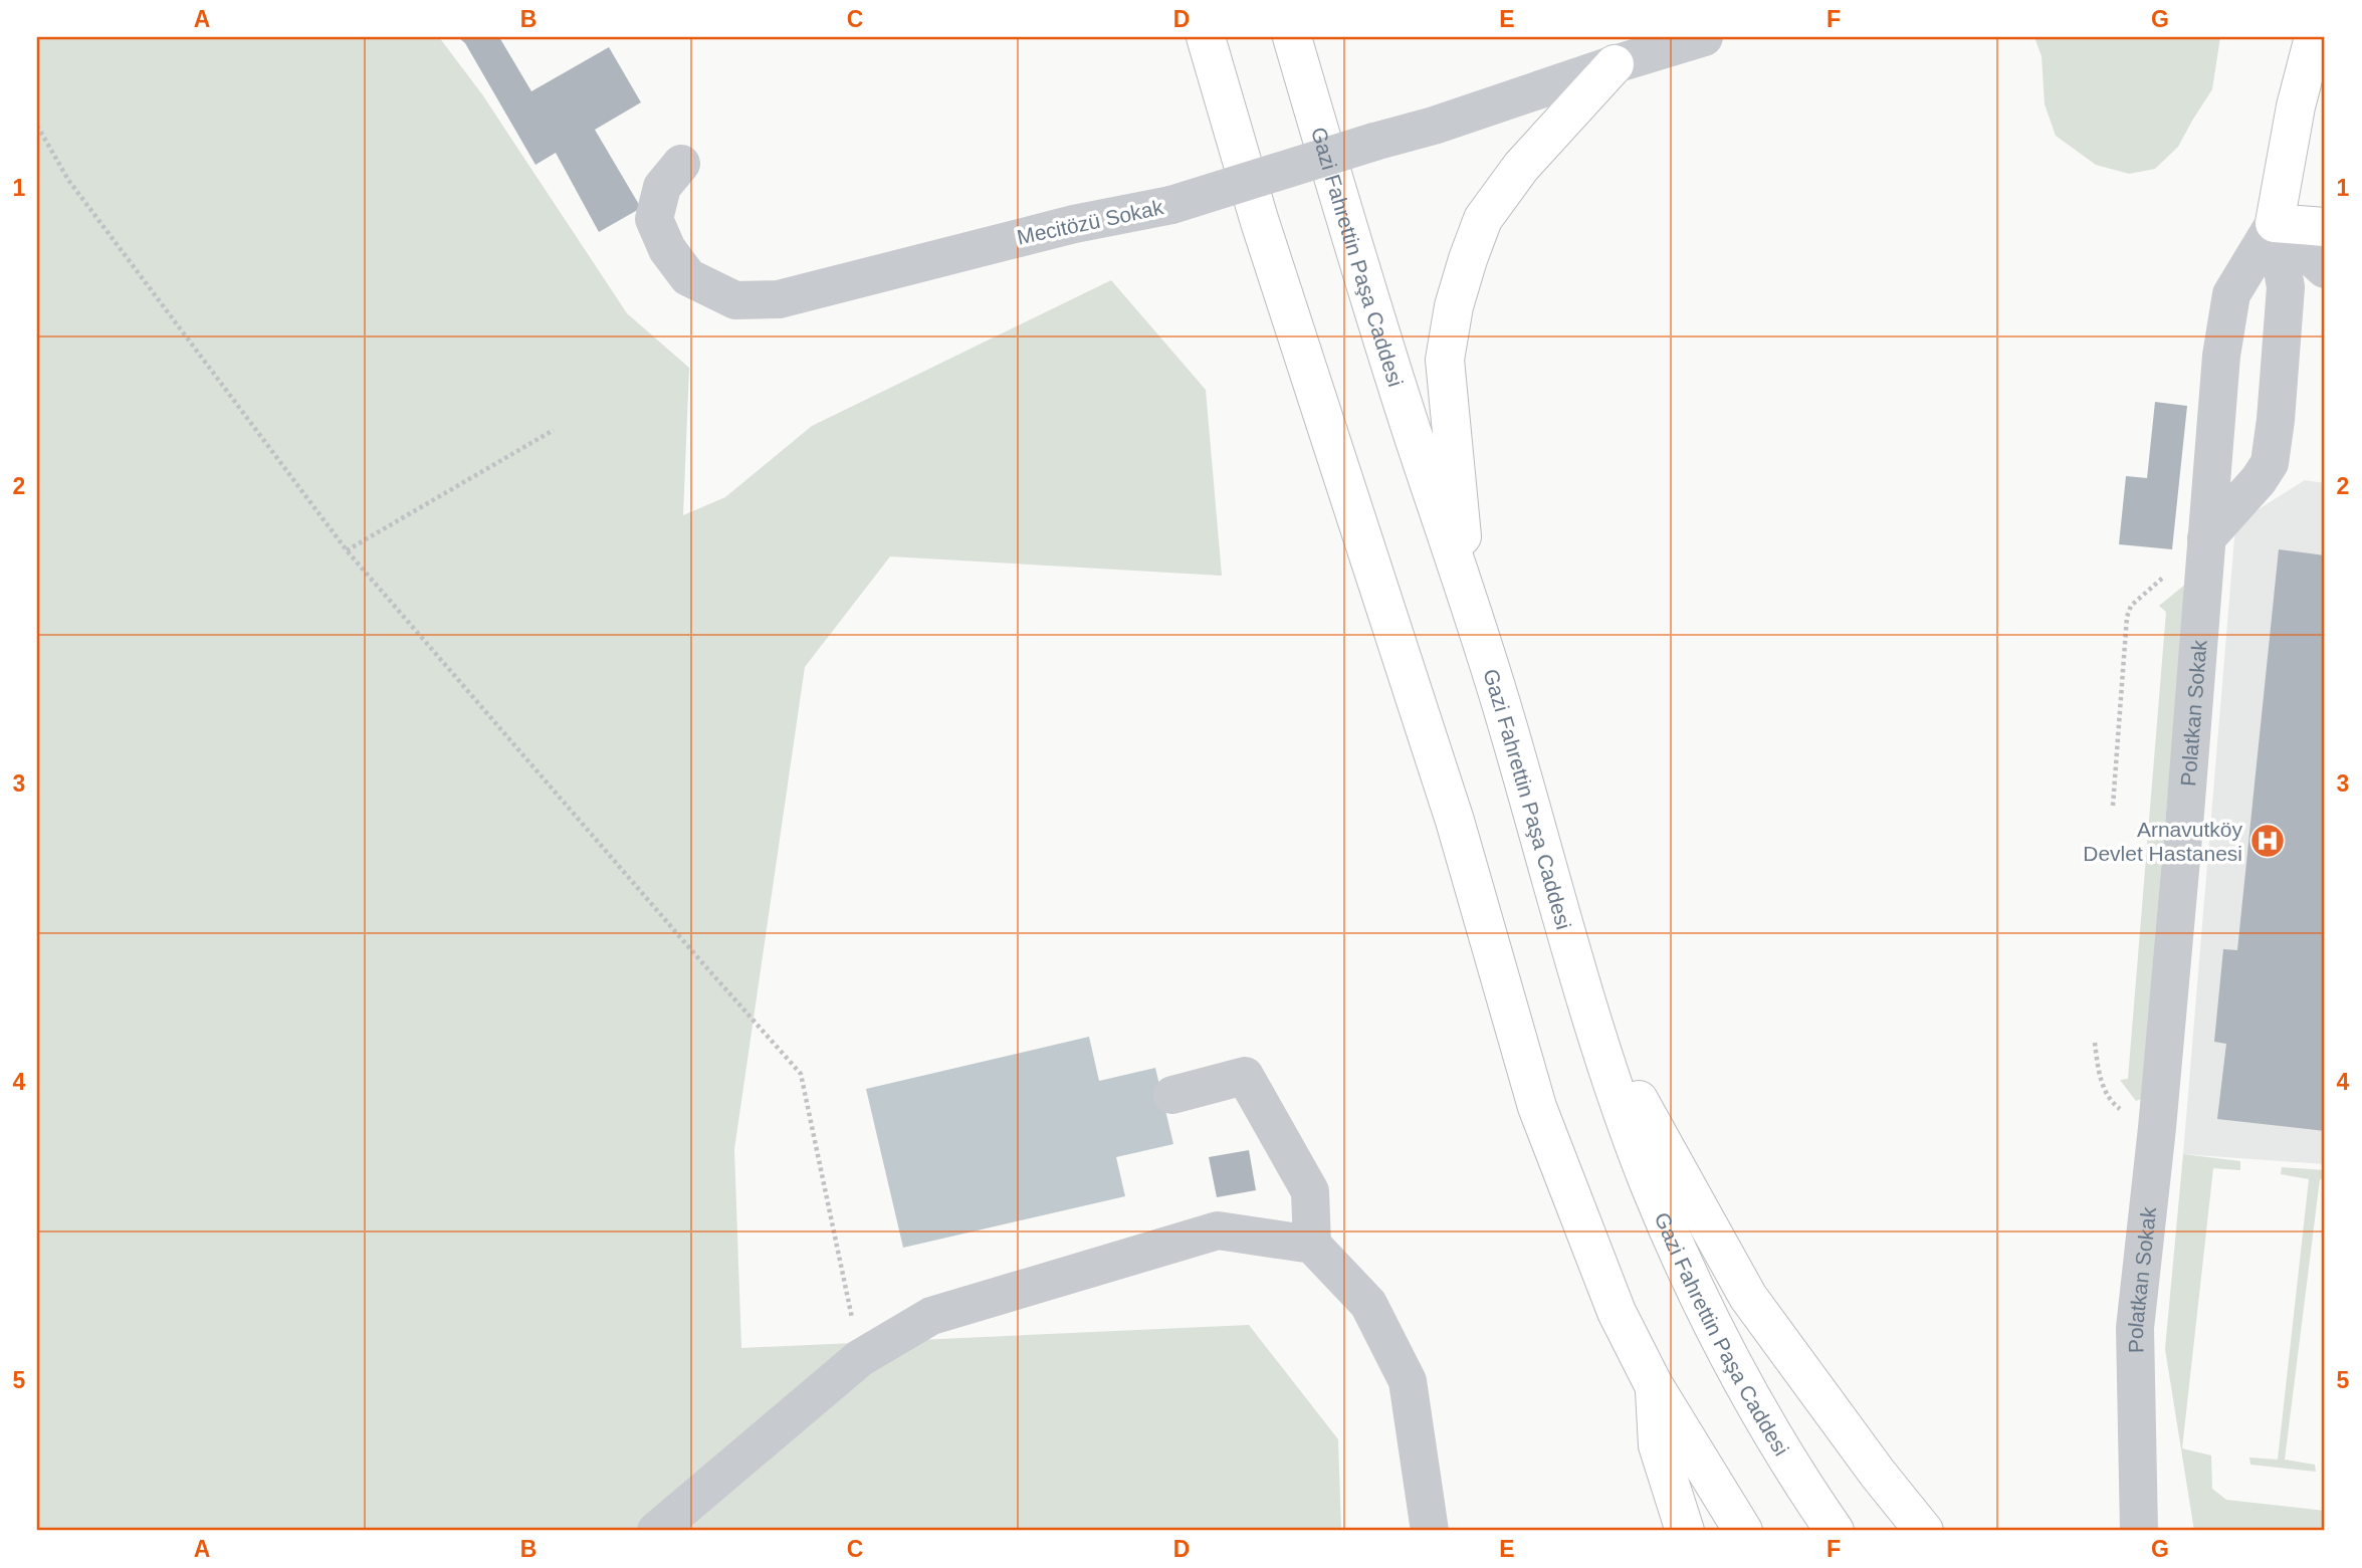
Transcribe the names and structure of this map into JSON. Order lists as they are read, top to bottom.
{
  "streets": {
    "main road": ["Gazi Fahrettin Paşa Caddesi", "Polatkan Sokak"],
    "street": ["Mecitözü Sokak"]
  },
  "places": {
    "hospital": ["Arnavutköy Devlet Hastanesi"]
  },
  "grid": {
    "columns": [
      "A",
      "B",
      "C",
      "D",
      "E",
      "F",
      "G"
    ],
    "rows": [
      "1",
      "2",
      "3",
      "4",
      "5"
    ]
  }
}
